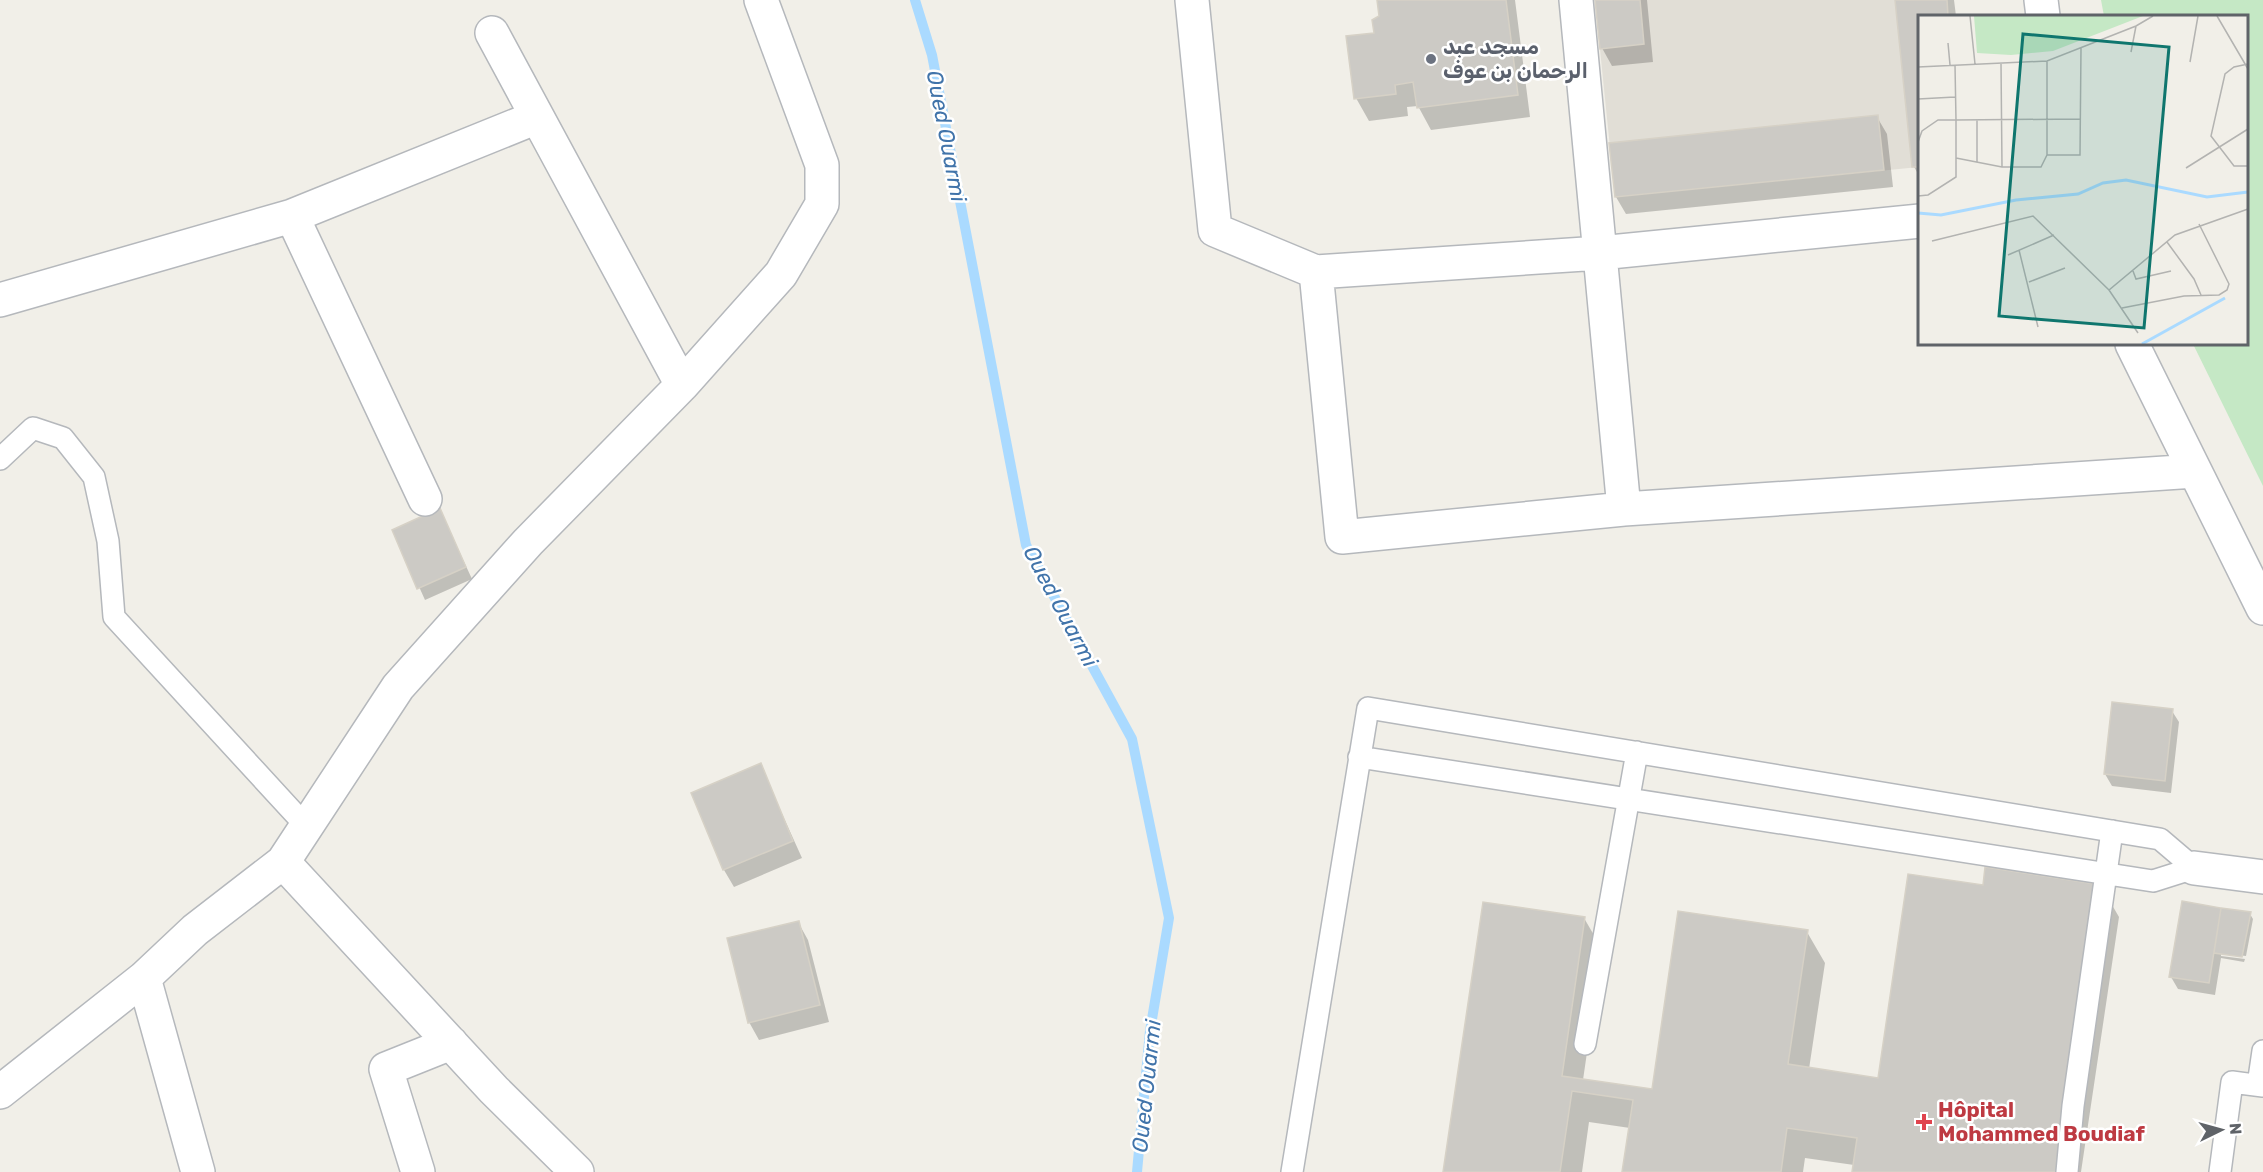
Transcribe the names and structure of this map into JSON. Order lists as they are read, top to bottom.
{
  "water": ["Oued Ouarmi"],
  "places": {
    "other": ["مسجد عبد الرحمان بن عوف"],
    "health": ["Hôpital Mohammed Boudiaf"]
  },
  "north": "right"
}
